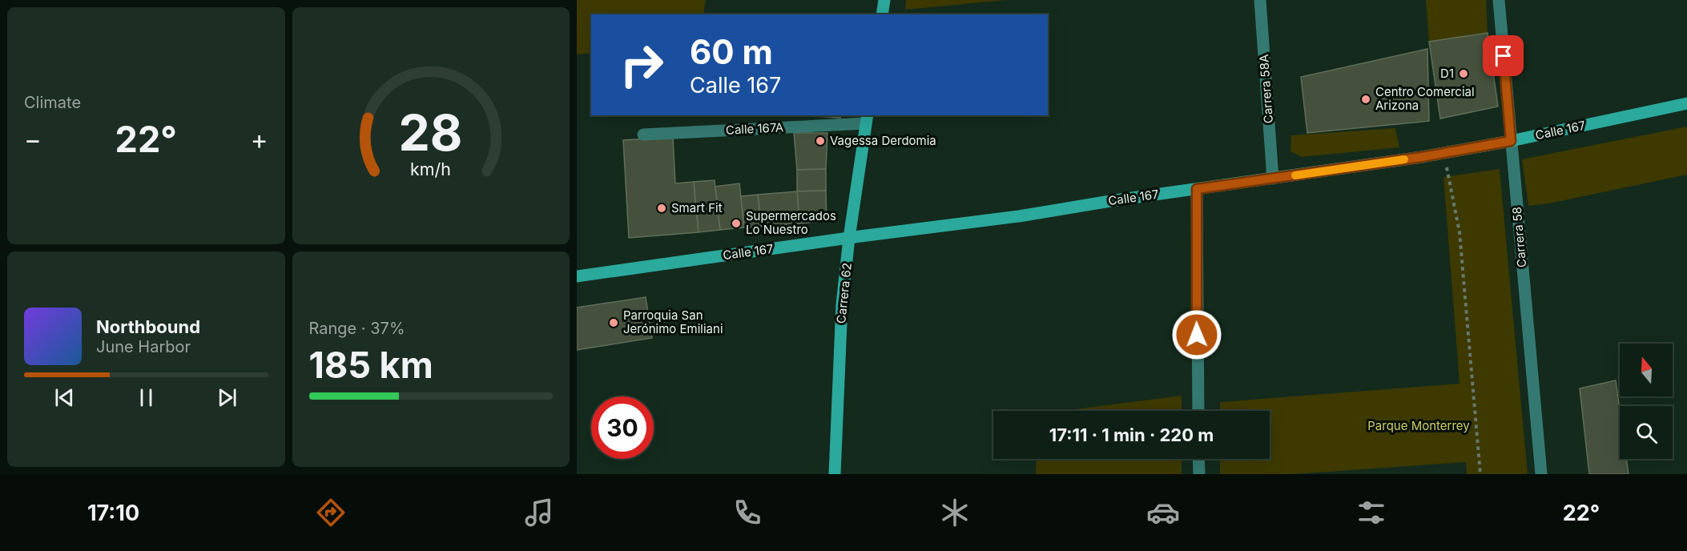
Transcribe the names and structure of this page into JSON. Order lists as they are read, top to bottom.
{
  "streets": {
    "street": [
      "Carrera 58A",
      "Calle 167A",
      "Calle 167",
      "Carrera 58",
      "Carrera 62"
    ]
  },
  "crossings": [
    ["Carrera 58A", "Calle 167"],
    ["Calle 167A", "Carrera 62"],
    ["Calle 167", "Carrera 58"],
    ["Calle 167", "Carrera 62"]
  ],
  "parks": ["Parque Monterrey"],
  "places": [
    "D1",
    "Centro Comercial Arizona",
    "Vagessa Derdomia",
    "Smart Fit",
    "Supermercados Lo Nuestro",
    "Parroquia San Jerónimo Emiliani"
  ],
  "north": "top",
  "page": {
    "tile": [
      "Climate",
      ["Range · 37%", "185 km"]
    ],
    "turn": ["60 m", "Calle 167"],
    "heat": ["−", "22°", "+"],
    "song": ["Northbound", "June Harbor"],
    "limit": "30",
    "trip": "17:11 · 1 min · 220 m",
    "tabs": ["17:10", "22°"],
    "gauge": ["28", "km/h"]
  }
}
